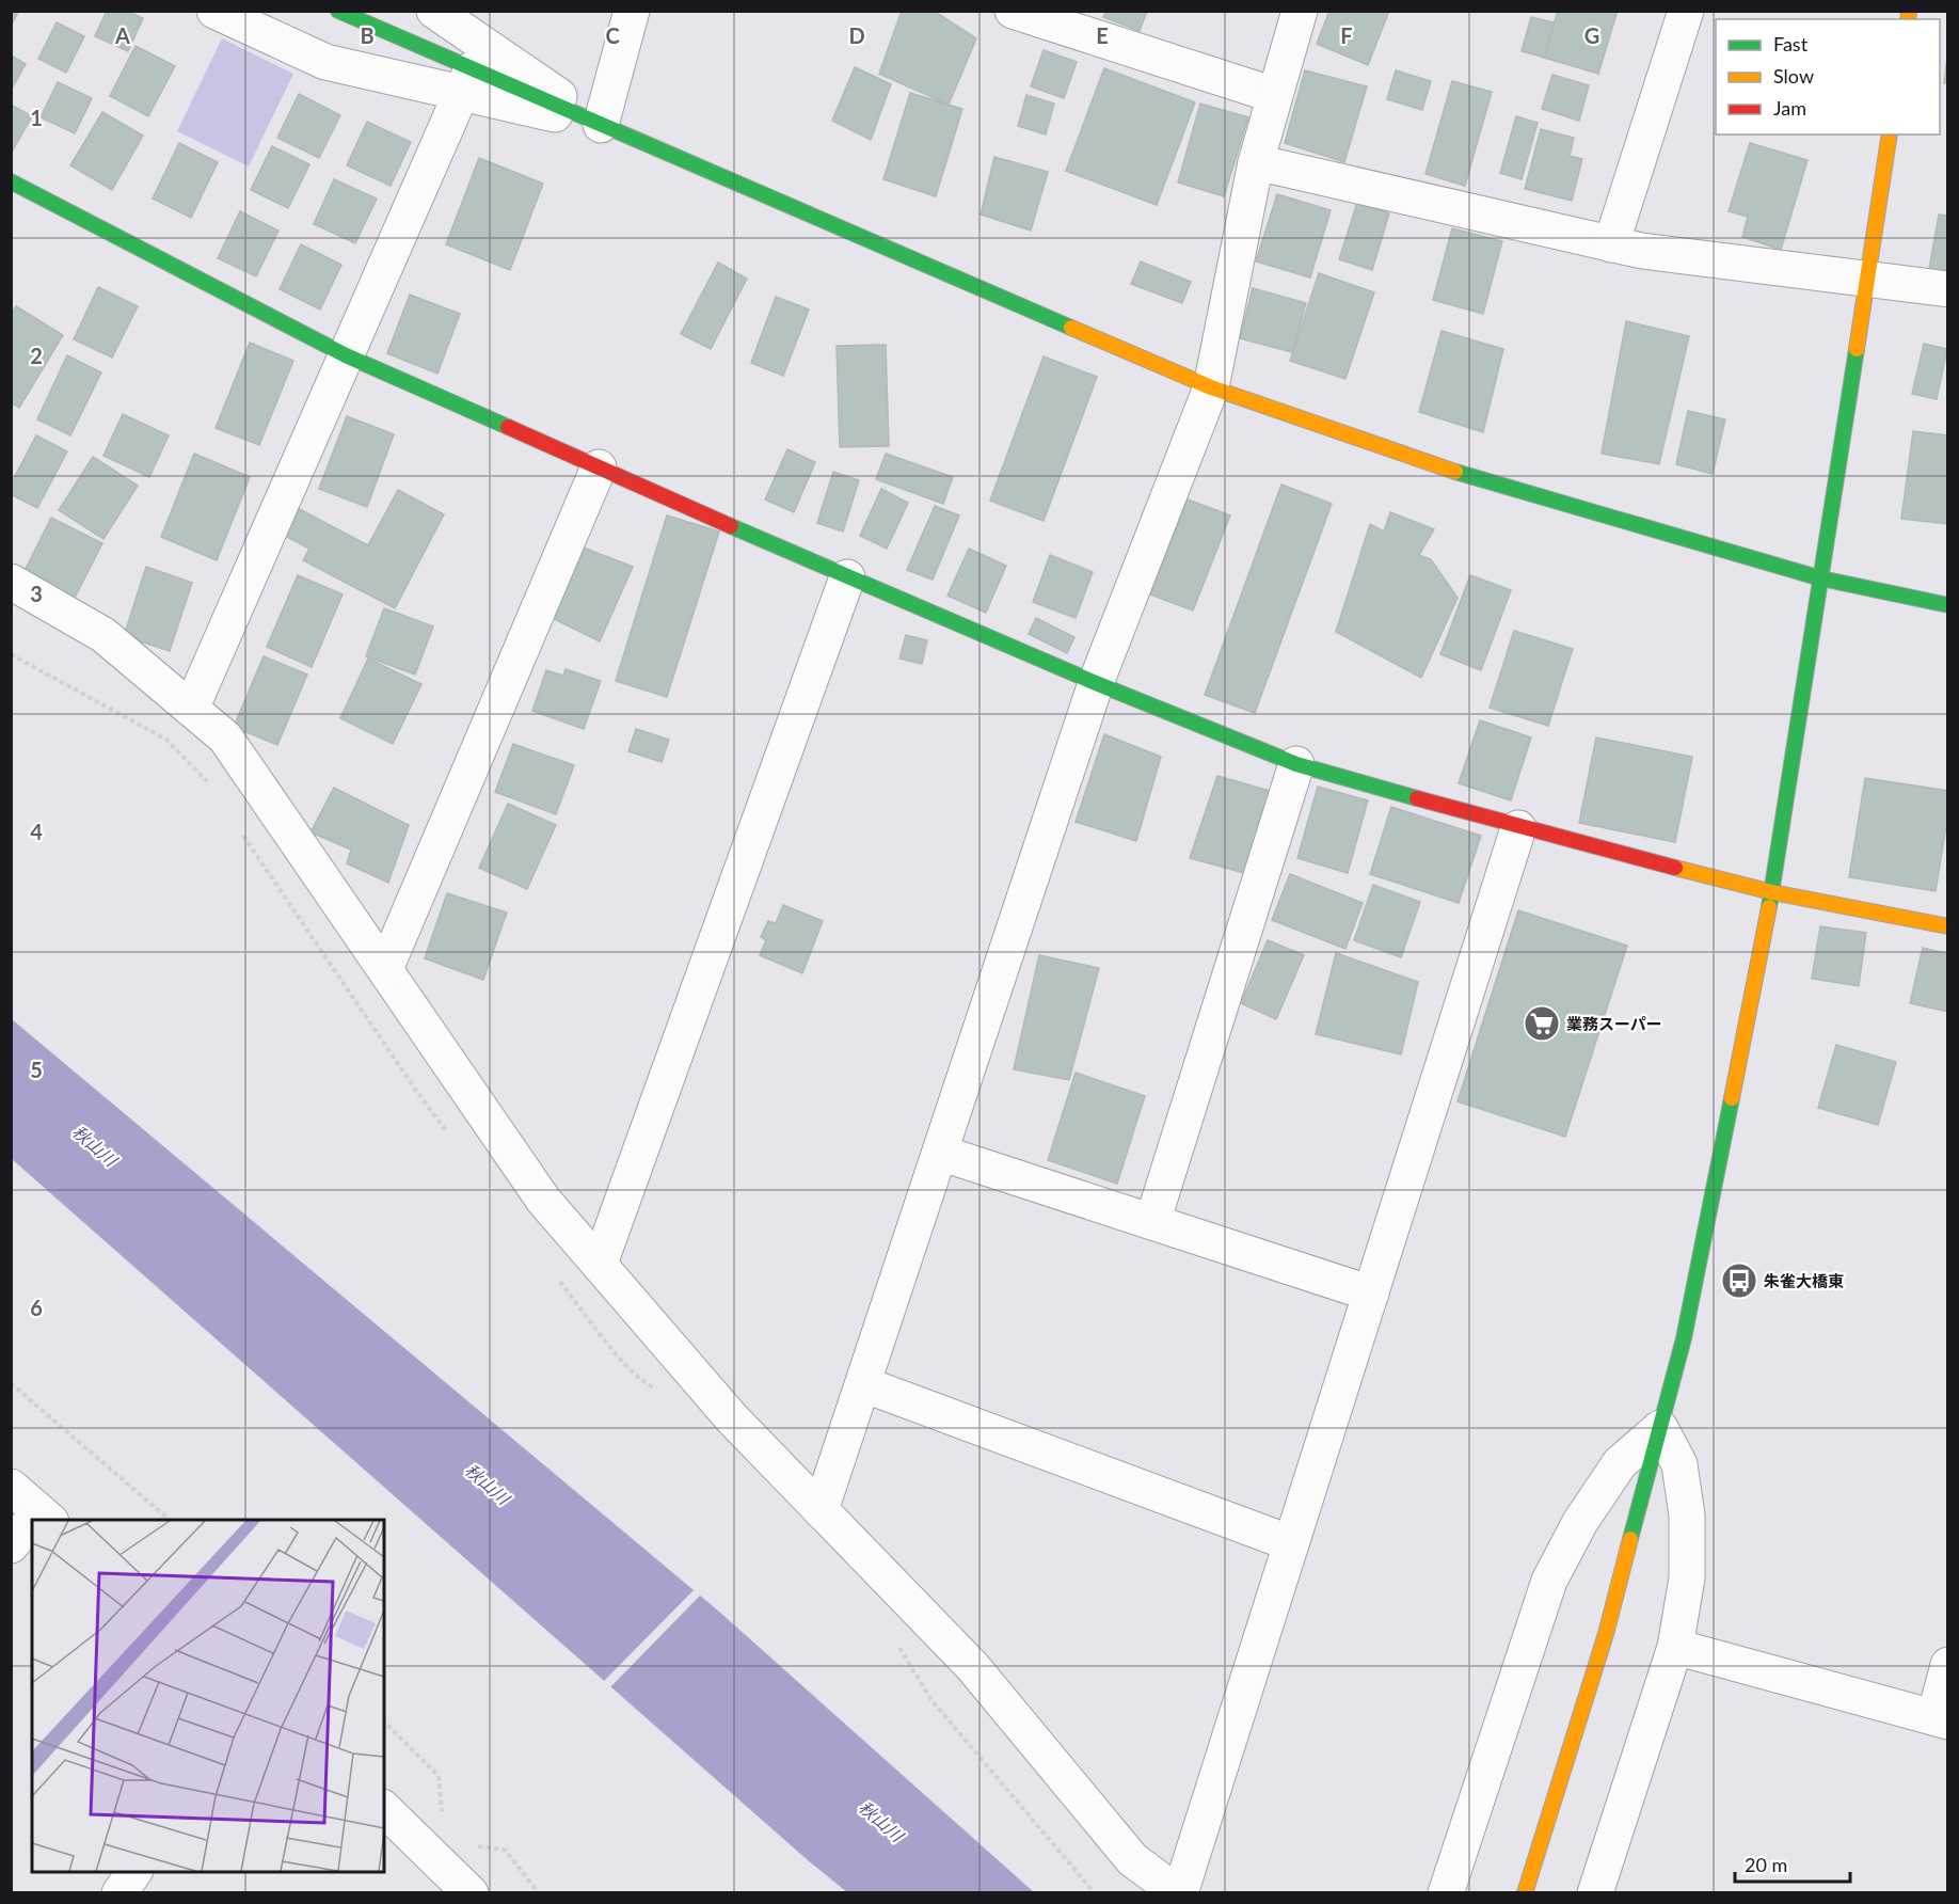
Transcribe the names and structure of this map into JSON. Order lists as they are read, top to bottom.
{
  "water": ["秋山川"],
  "places": {
    "supermarket": ["業務スーパー"],
    "bus stop": ["朱雀大橋東"]
  },
  "legend": ["Fast", "Slow", "Jam"],
  "scale_bar": "20 m",
  "grid": {
    "columns": [
      "A",
      "B",
      "C",
      "D",
      "E",
      "F",
      "G"
    ],
    "rows": [
      "1",
      "2",
      "3",
      "4",
      "5",
      "6"
    ]
  }
}
